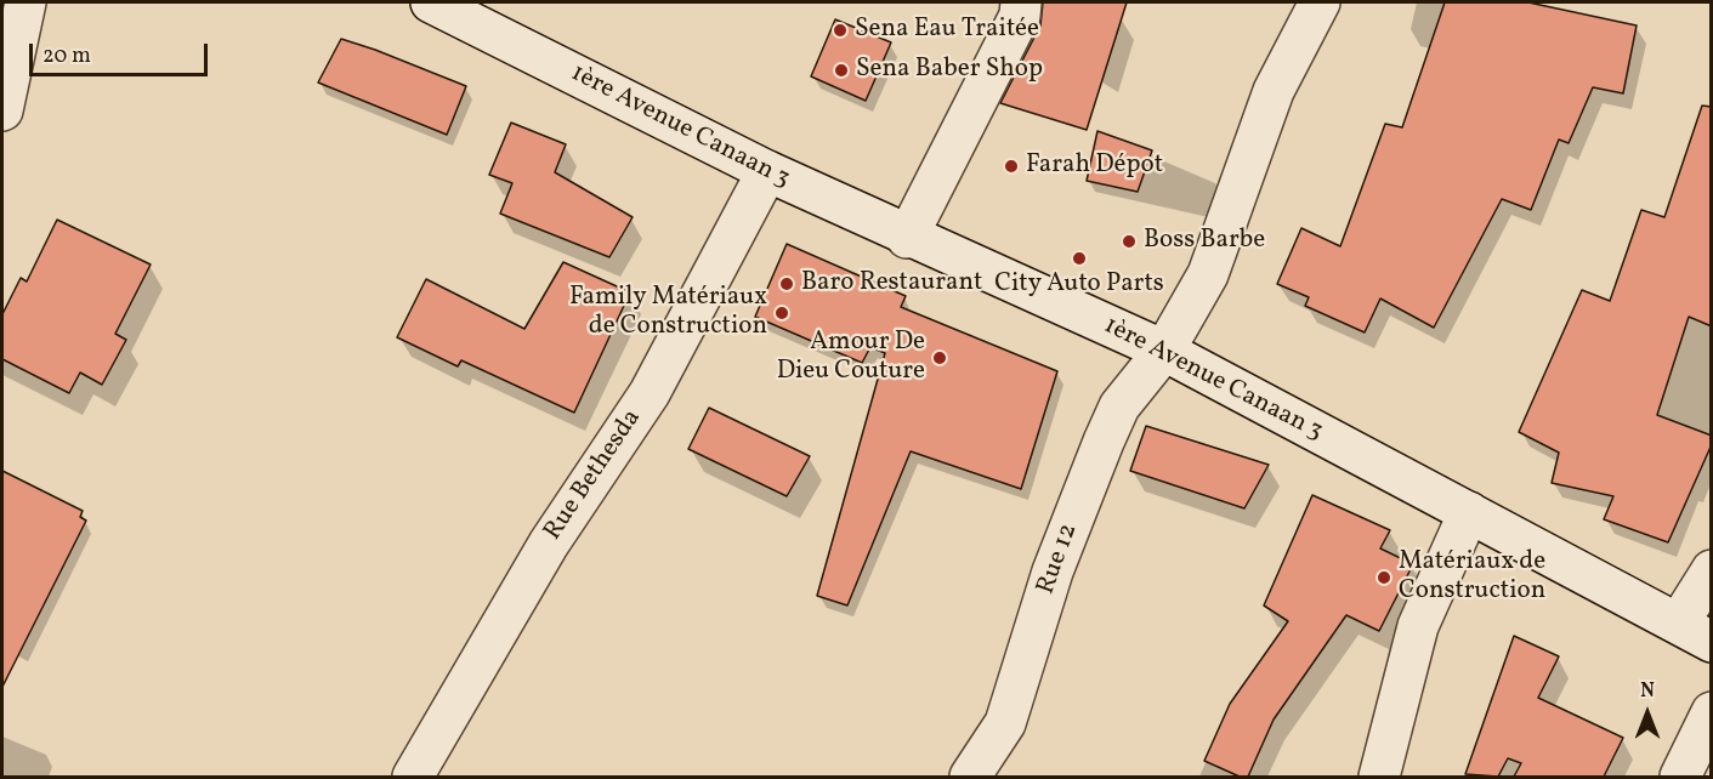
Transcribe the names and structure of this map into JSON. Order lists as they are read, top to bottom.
{
  "streets": {
    "street": ["1ère Avenue Canaan 3", "Rue Bethesda", "Rue 12"]
  },
  "crossings": [
    ["1ère Avenue Canaan 3", "Rue Bethesda"],
    ["1ère Avenue Canaan 3", "Rue 12"]
  ],
  "places": [
    "Sena Eau Traitée",
    "Sena Baber Shop",
    "Farah Dépot",
    "Boss Barbe",
    "City Auto Parts",
    "Baro Restaurant",
    "Family Matériaux de Construction",
    "Amour De Dieu Couture",
    "Matériaux de Construction"
  ],
  "scale_bar": "20 m",
  "north": "top"
}
